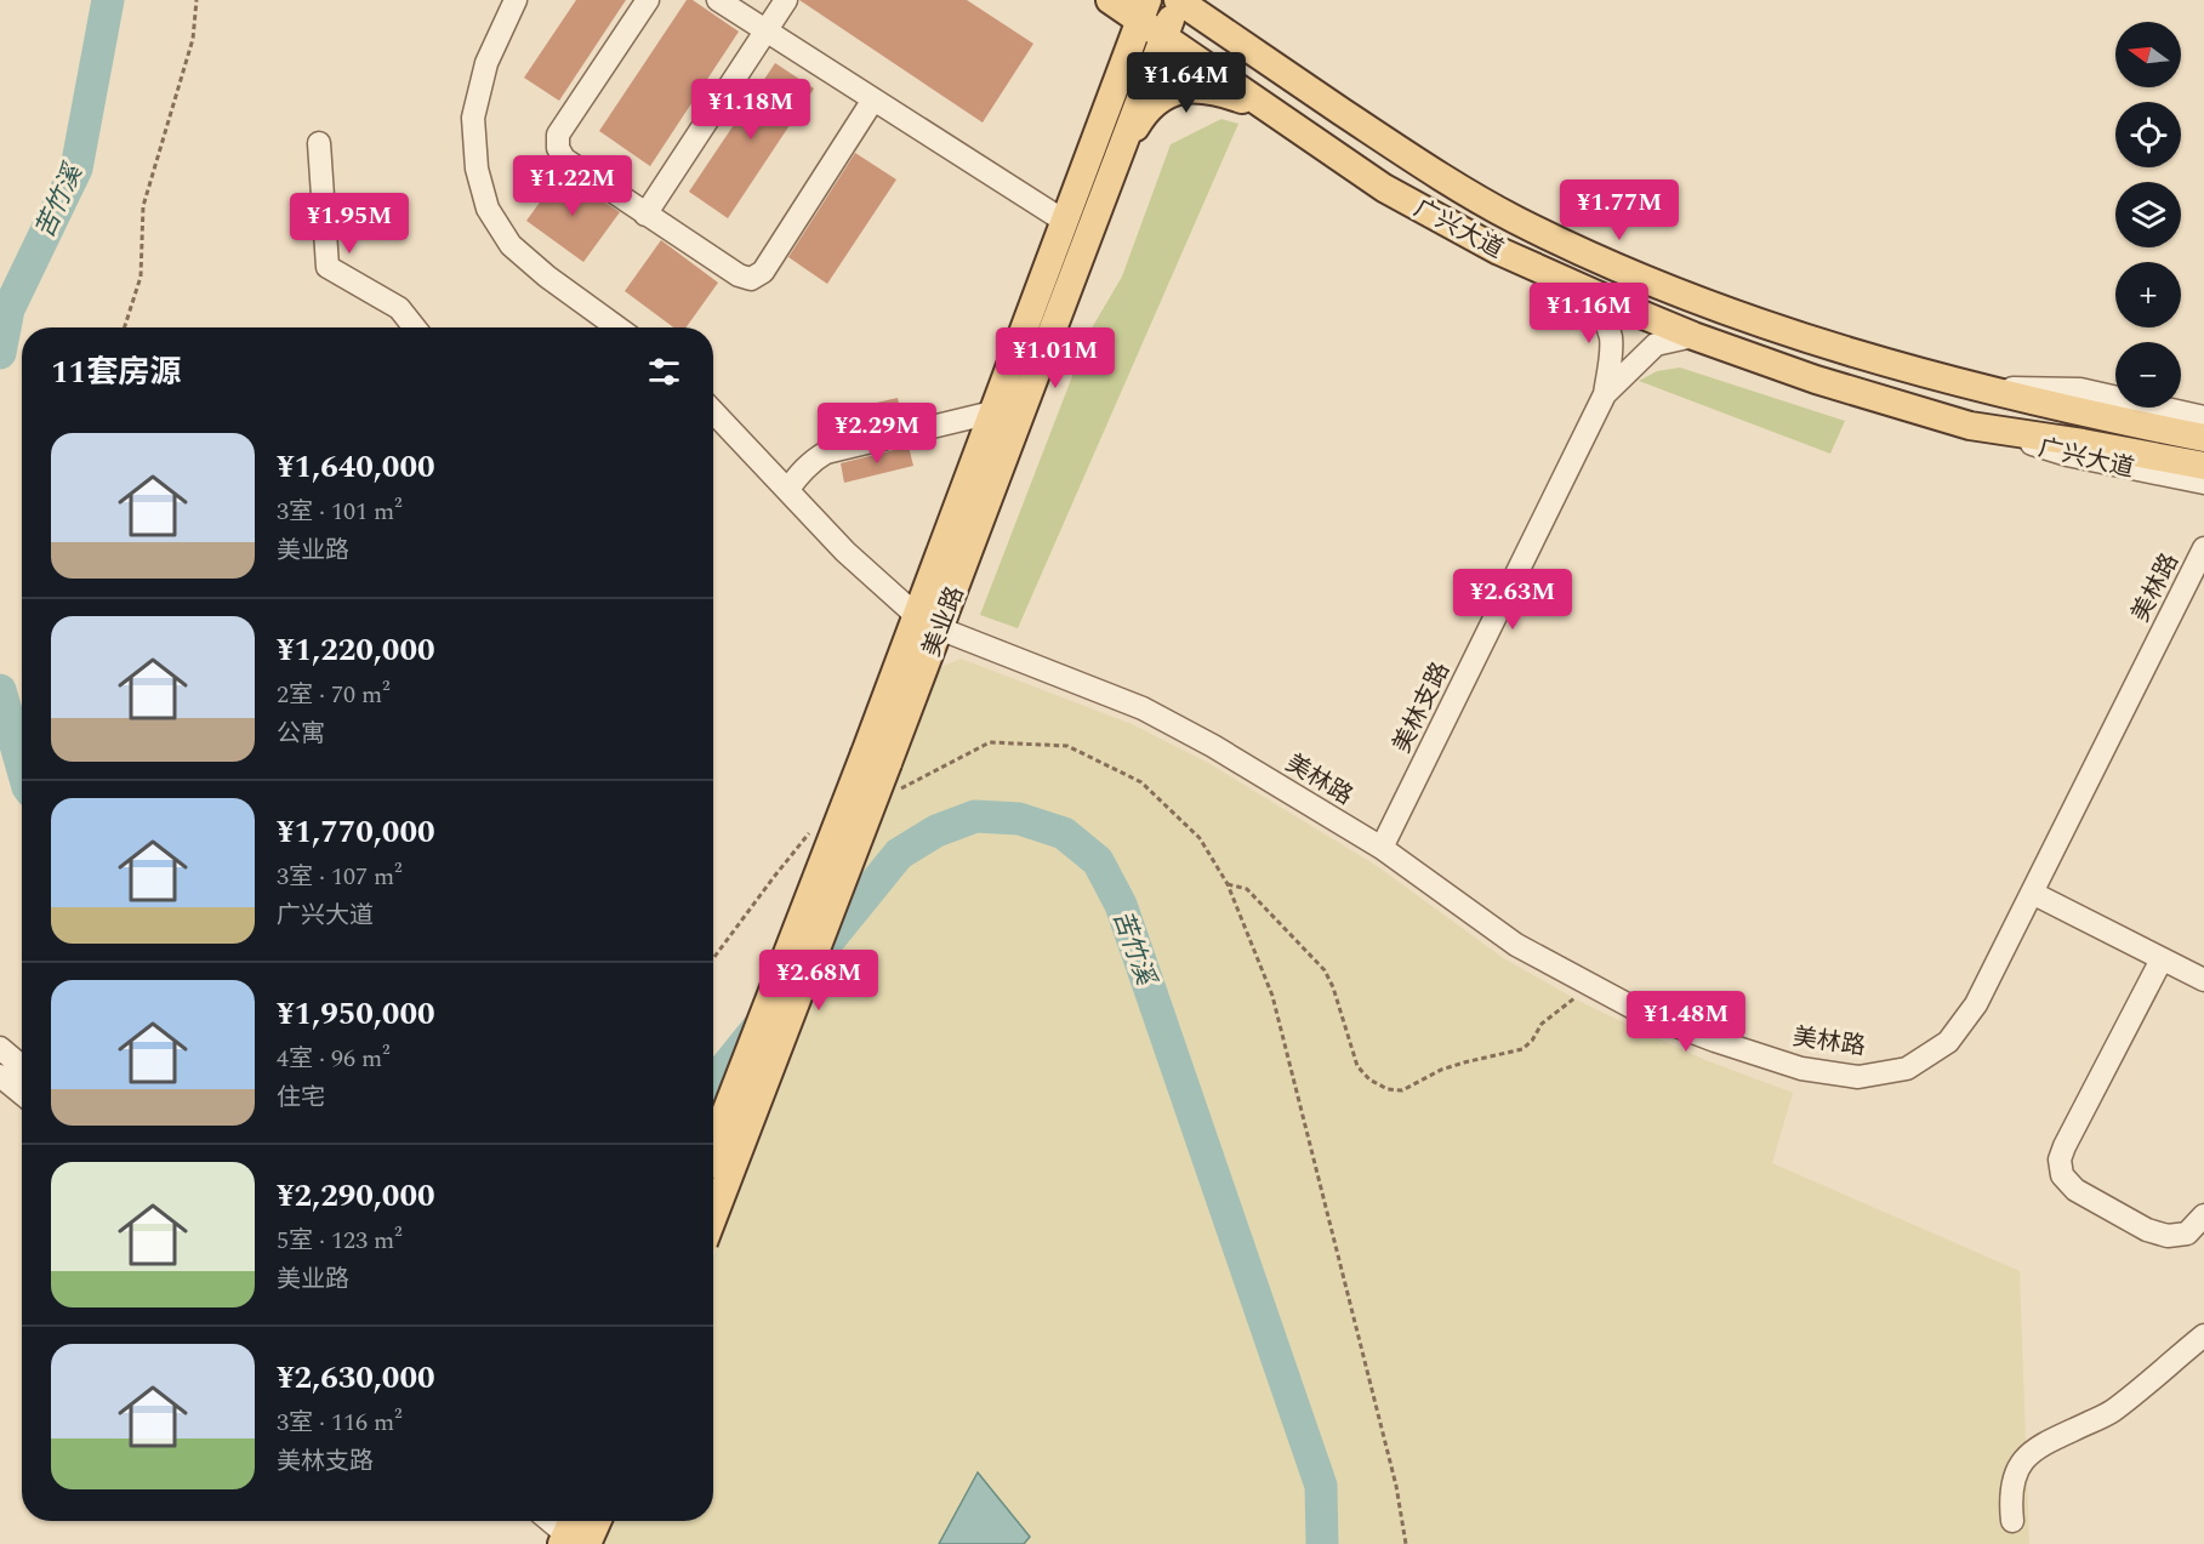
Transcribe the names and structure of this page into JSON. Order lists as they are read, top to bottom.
{
  "streets": {
    "main road": ["广兴大道", "美业路"],
    "street": ["美林路", "美林支路"]
  },
  "crossings": [
    ["广兴大道", "美业路"],
    ["美林路", "美业路"],
    ["美林路", "美林支路"]
  ],
  "water": ["苦竹溪"],
  "north": "left",
  "page": {
    "map_buttons": ["+", "−"],
    "price": [
      "¥1.64M",
      "¥1.18M",
      "¥1.22M",
      "¥1.77M",
      "¥1.95M",
      "¥1.16M",
      "¥1.01M",
      "¥2.29M",
      "¥2.63M",
      "¥2.68M",
      "¥1.48M"
    ],
    "heading": "11套房源",
    "list": [
      {
        "name": "¥1,640,000",
        "note": "3室 · 101 m² · 美业路"
      },
      {
        "name": "¥1,220,000",
        "note": "2室 · 70 m² · 公寓"
      },
      {
        "name": "¥1,770,000",
        "note": "3室 · 107 m² · 广兴大道"
      },
      {
        "name": "¥1,950,000",
        "note": "4室 · 96 m² · 住宅"
      },
      {
        "name": "¥2,290,000",
        "note": "5室 · 123 m² · 美业路"
      },
      {
        "name": "¥2,630,000",
        "note": "3室 · 116 m² · 美林支路"
      }
    ]
  }
}
